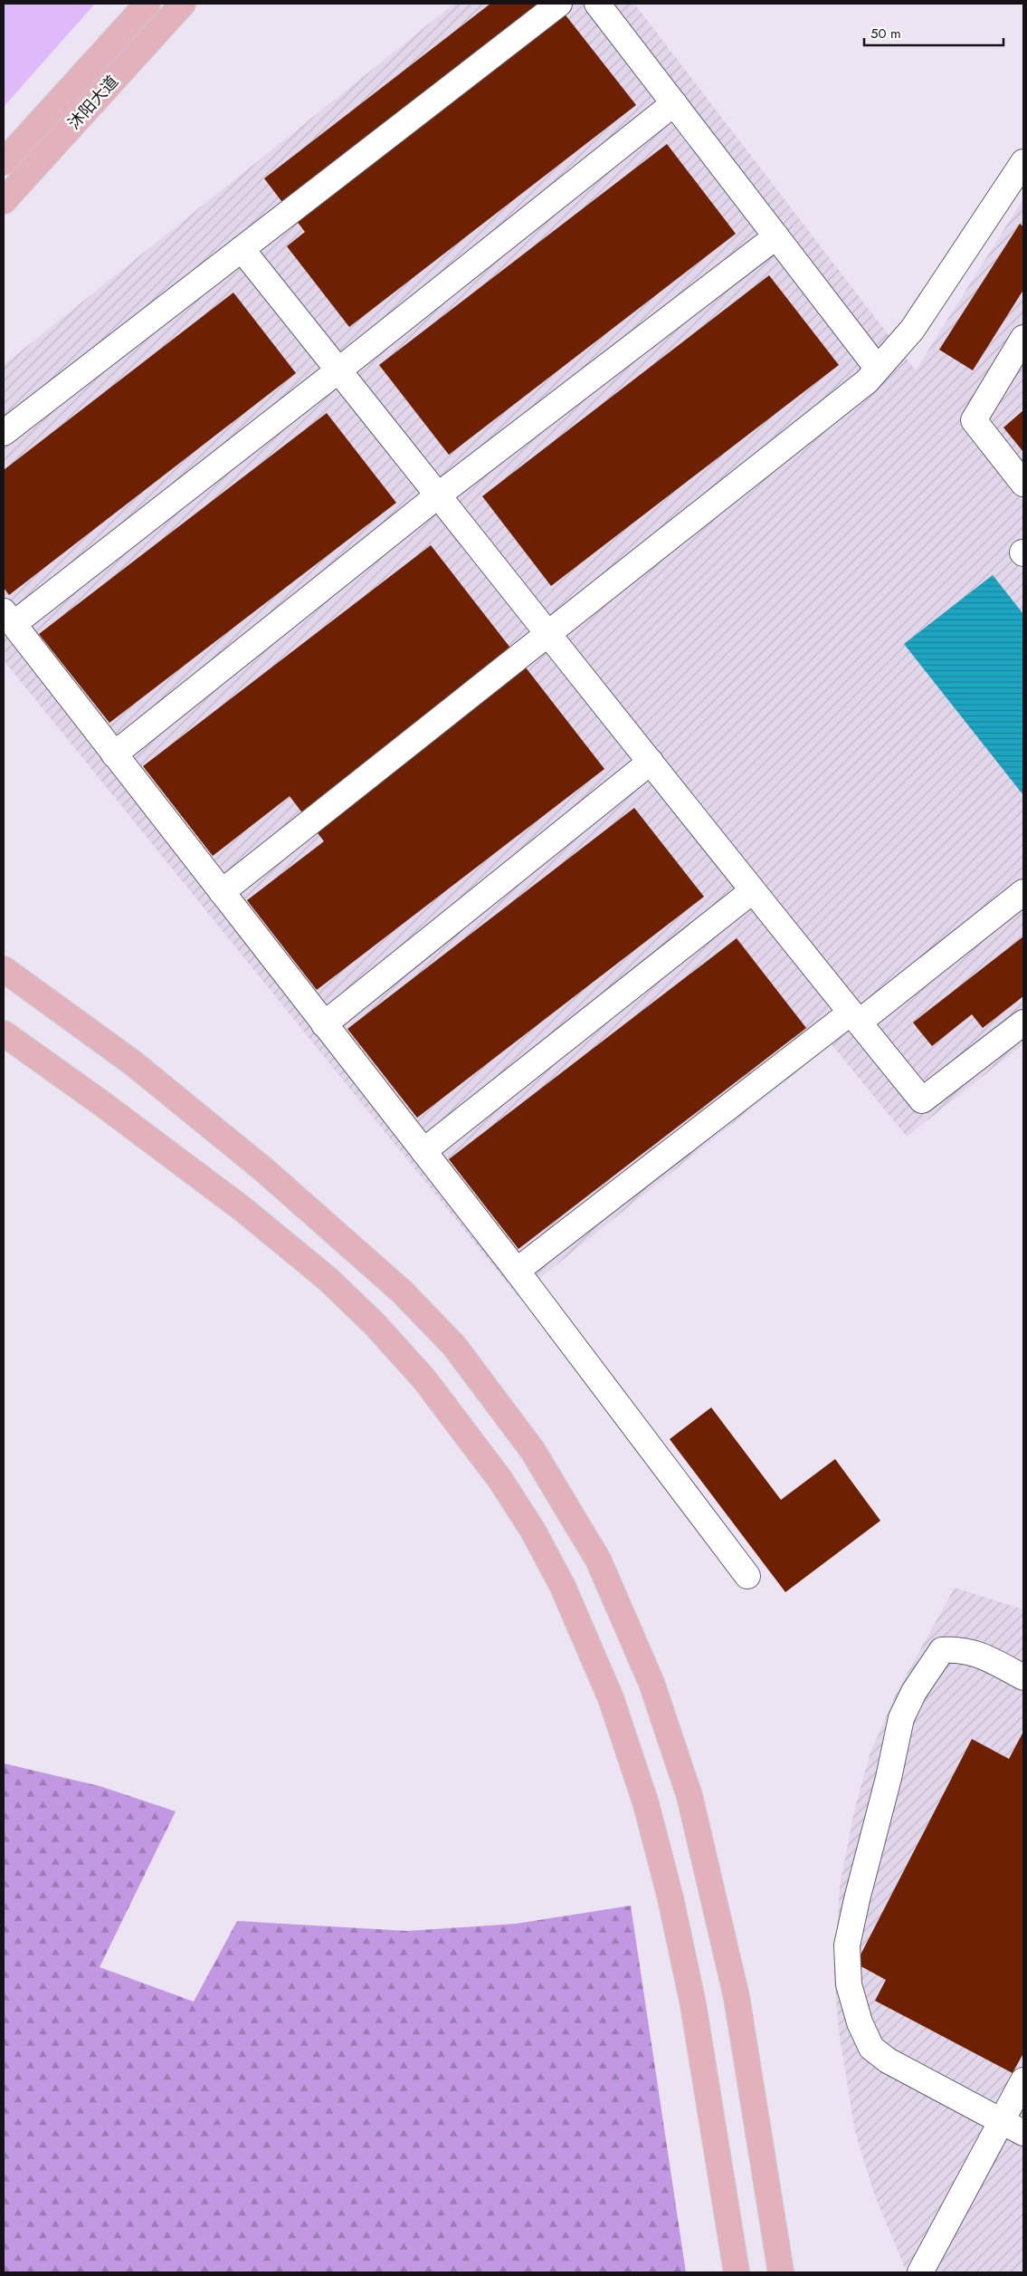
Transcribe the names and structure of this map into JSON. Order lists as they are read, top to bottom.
{
  "streets": {
    "main road": ["沐阳大道"]
  },
  "scale_bar": "50 m"
}
